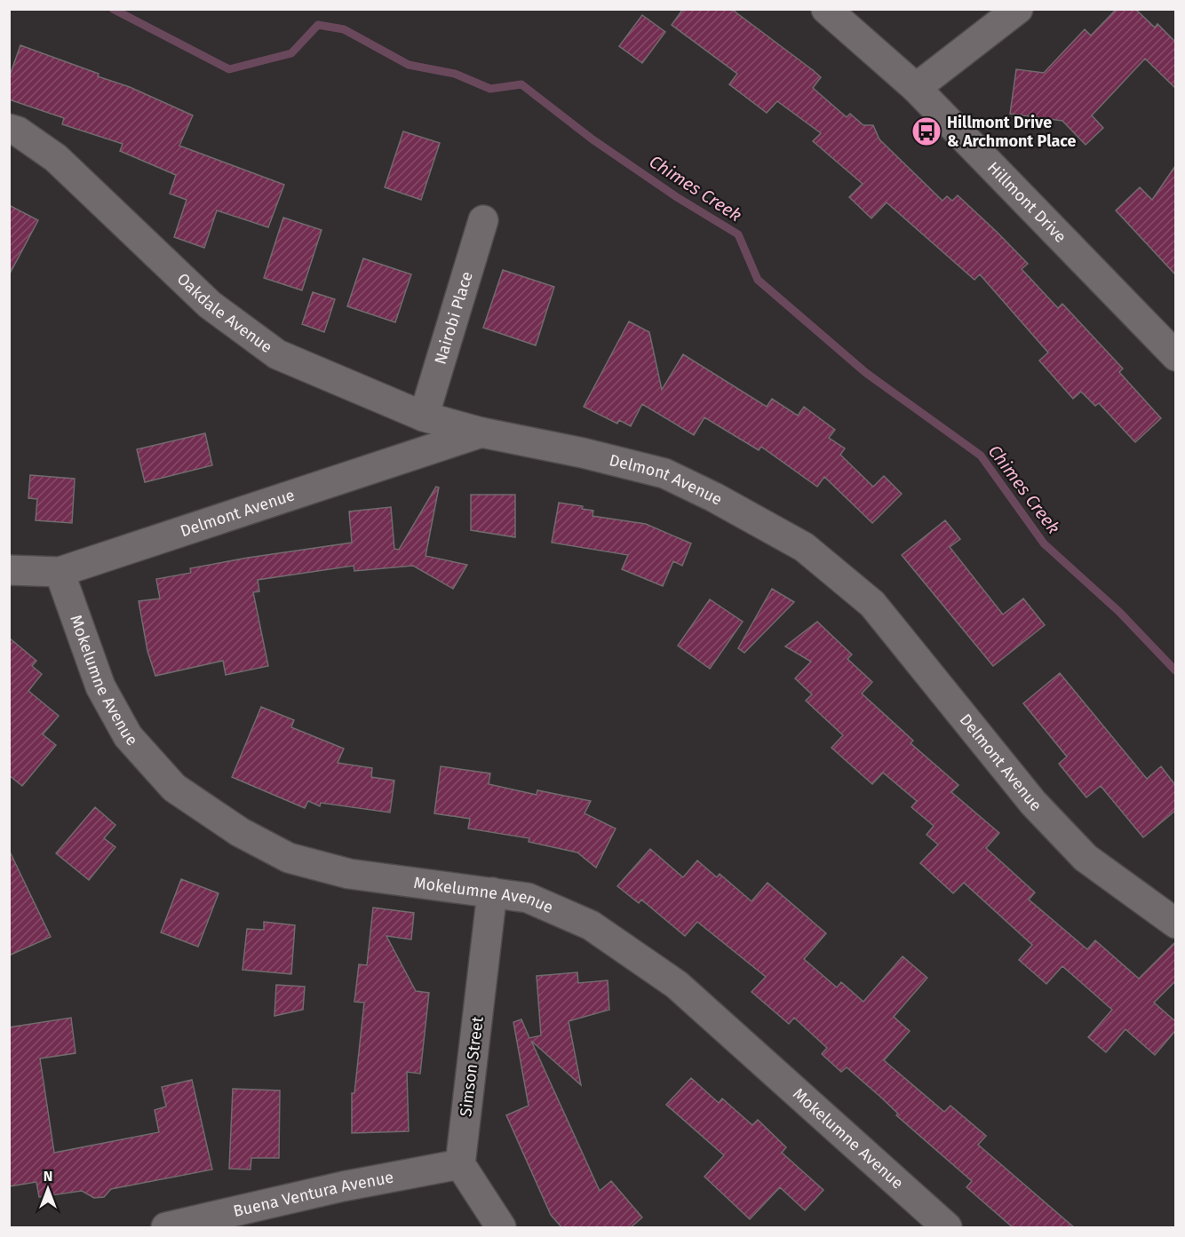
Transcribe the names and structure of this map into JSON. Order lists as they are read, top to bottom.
{
  "streets": {
    "street": [
      "Hillmont Drive",
      "Oakdale Avenue",
      "Nairobi Place",
      "Delmont Avenue",
      "Mokelumne Avenue",
      "Simson Street",
      "Buena Ventura Avenue"
    ]
  },
  "crossings": [
    ["Oakdale Avenue", "Nairobi Place"],
    ["Oakdale Avenue", "Delmont Avenue"],
    ["Delmont Avenue", "Mokelumne Avenue"],
    ["Mokelumne Avenue", "Simson Street"],
    ["Simson Street", "Buena Ventura Avenue"]
  ],
  "water": ["Chimes Creek"],
  "places": {
    "bus stop": ["Hillmont Drive & Archmont Place"]
  },
  "north": "top"
}
